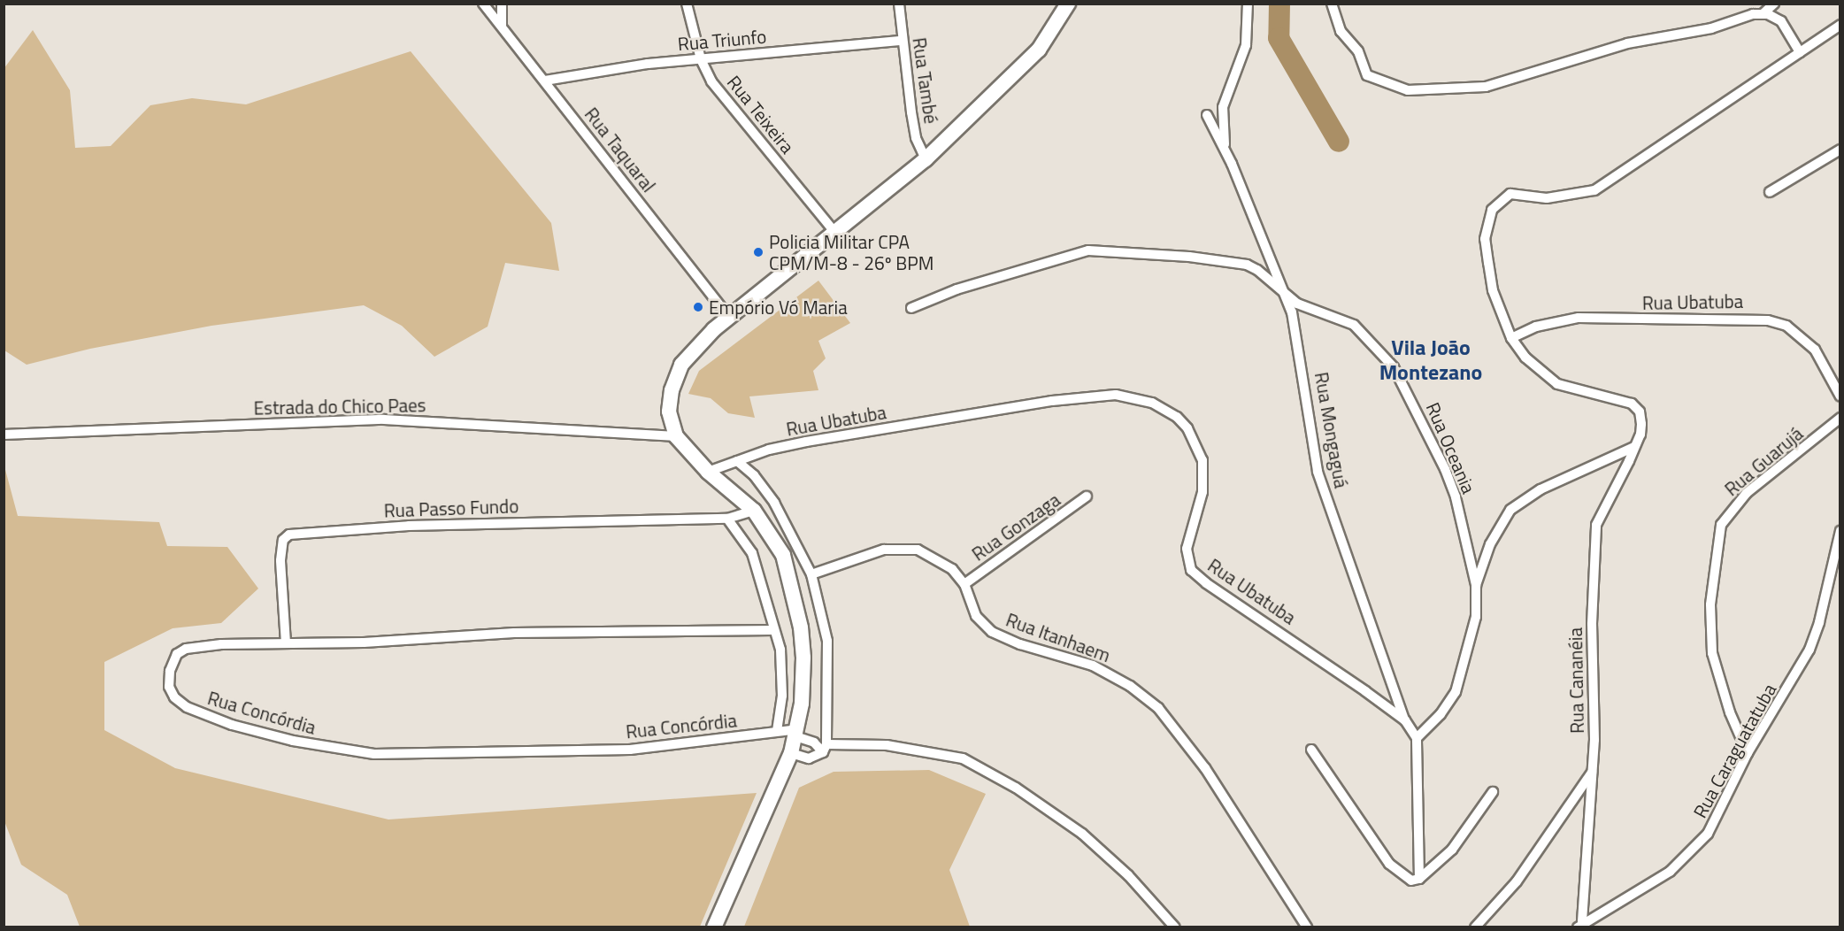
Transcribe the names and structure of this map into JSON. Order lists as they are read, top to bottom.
{
  "streets": {
    "street": [
      "Rua Triunfo",
      "Rua També",
      "Rua Teixeira",
      "Rua Taquaral",
      "Rua Ubatuba",
      "Estrada do Chico Paes",
      "Rua Mongaguá",
      "Rua Oceania",
      "Rua Guarujá",
      "Rua Passo Fundo",
      "Rua Gonzaga",
      "Rua Itanhaem",
      "Rua Cananéia",
      "Rua Concórdia",
      "Rua Caraguatatuba"
    ]
  },
  "crossings": [
    ["Rua Triunfo", "Rua També"],
    ["Rua Triunfo", "Rua Teixeira"],
    ["Rua Triunfo", "Rua Taquaral"],
    ["Rua Ubatuba", "Rua Mongaguá"],
    ["Rua Ubatuba", "Rua Cananéia"],
    ["Rua Mongaguá", "Rua Oceania"],
    ["Rua Guarujá", "Rua Caraguatatuba"],
    ["Rua Passo Fundo", "Rua Concórdia"],
    ["Rua Gonzaga", "Rua Itanhaem"],
    ["Rua Cananéia", "Rua Caraguatatuba"]
  ],
  "districts": ["Vila João Montezano"],
  "places": ["Policia Militar CPA CPM/M-8 - 26º BPM", "Empório Vó Maria"]
}
